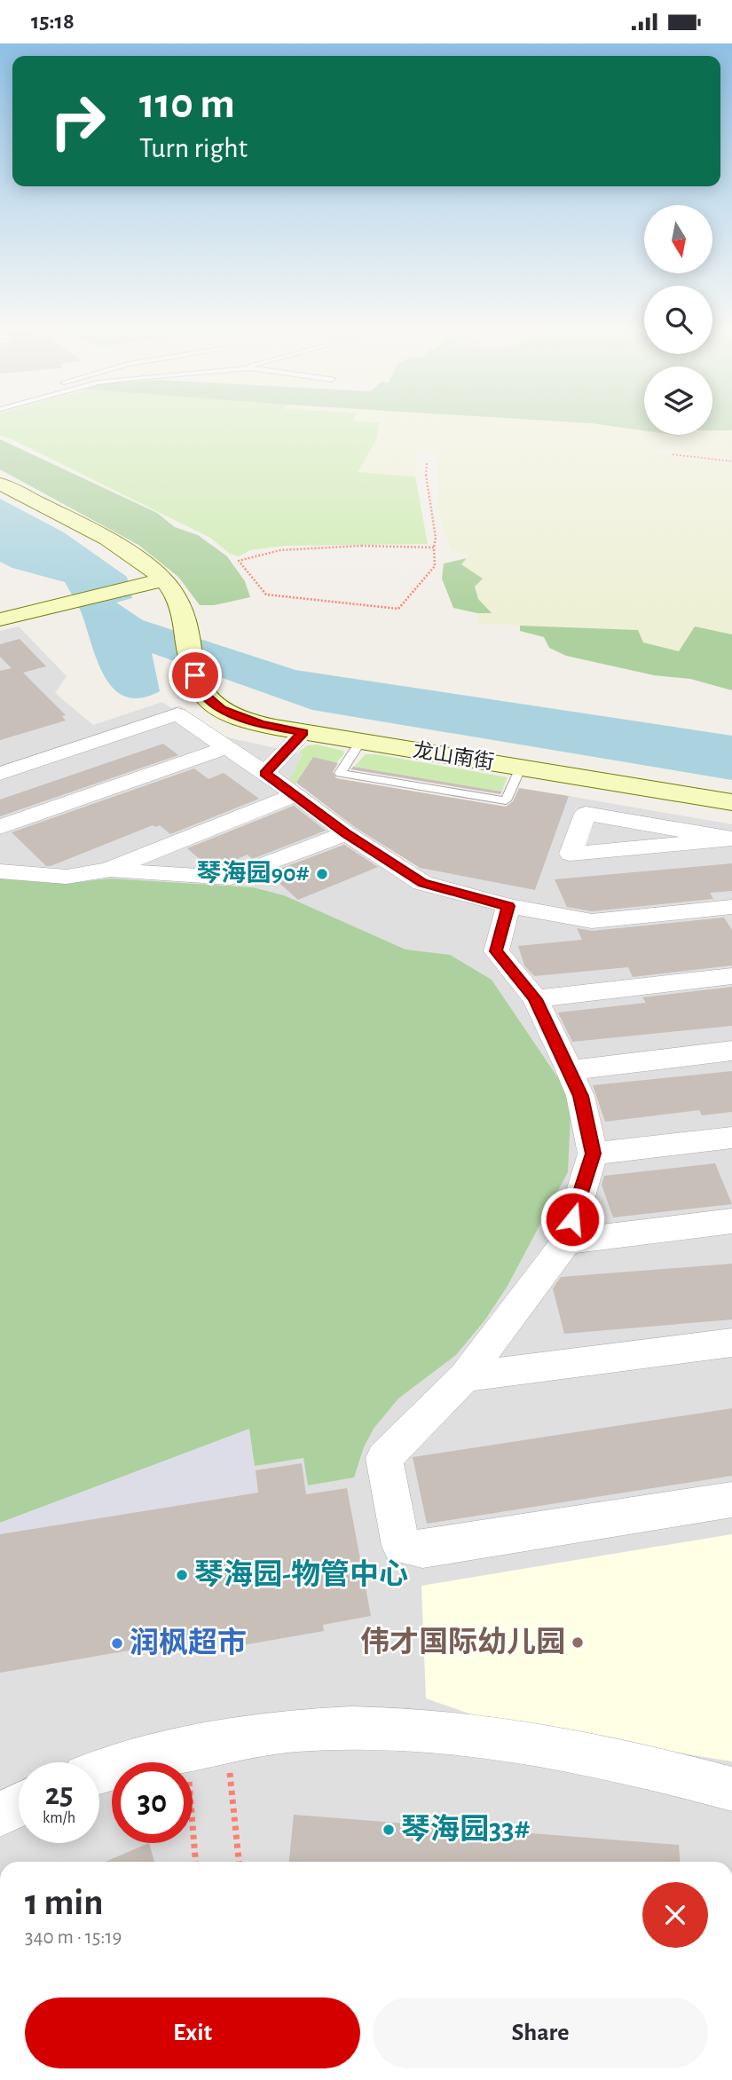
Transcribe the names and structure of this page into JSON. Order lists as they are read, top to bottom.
{
  "streets": {
    "street": ["龙山南街"]
  },
  "places": [
    "琴海园90#",
    "琴海园-物管中心",
    "伟才国际幼儿园",
    "润枫超市",
    "琴海园33#"
  ],
  "north": "bottom",
  "page": {
    "status": "15:18",
    "turn": ["110 m", "Turn right"],
    "speed": "25 km/h",
    "limit": "30",
    "heading": ["1 min", "340 m · 15:19"],
    "buttons": ["Exit", "Share"]
  }
}
